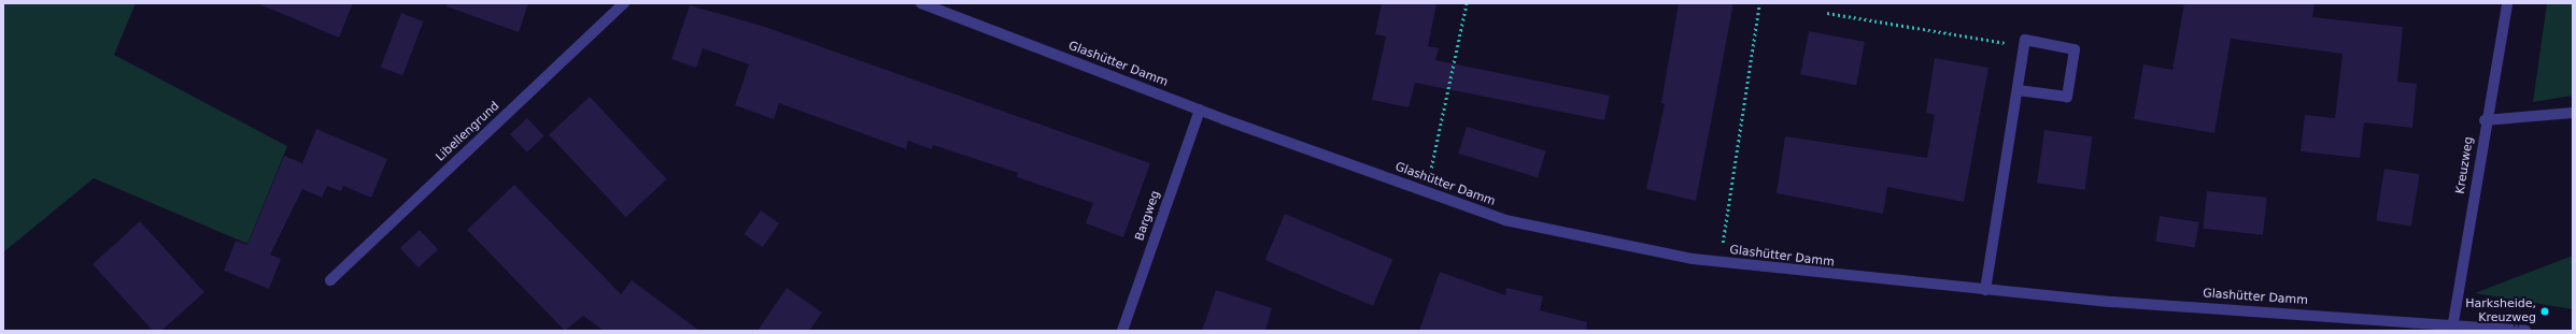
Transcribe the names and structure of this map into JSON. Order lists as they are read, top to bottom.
{
  "streets": {
    "street": [
      "Glashütter Damm",
      "Libellengrund",
      "Kreuzweg",
      "Bargweg"
    ]
  },
  "crossings": [
    ["Glashütter Damm", "Kreuzweg"],
    ["Glashütter Damm", "Bargweg"]
  ],
  "places": ["Harksheide, Kreuzweg"]
}
